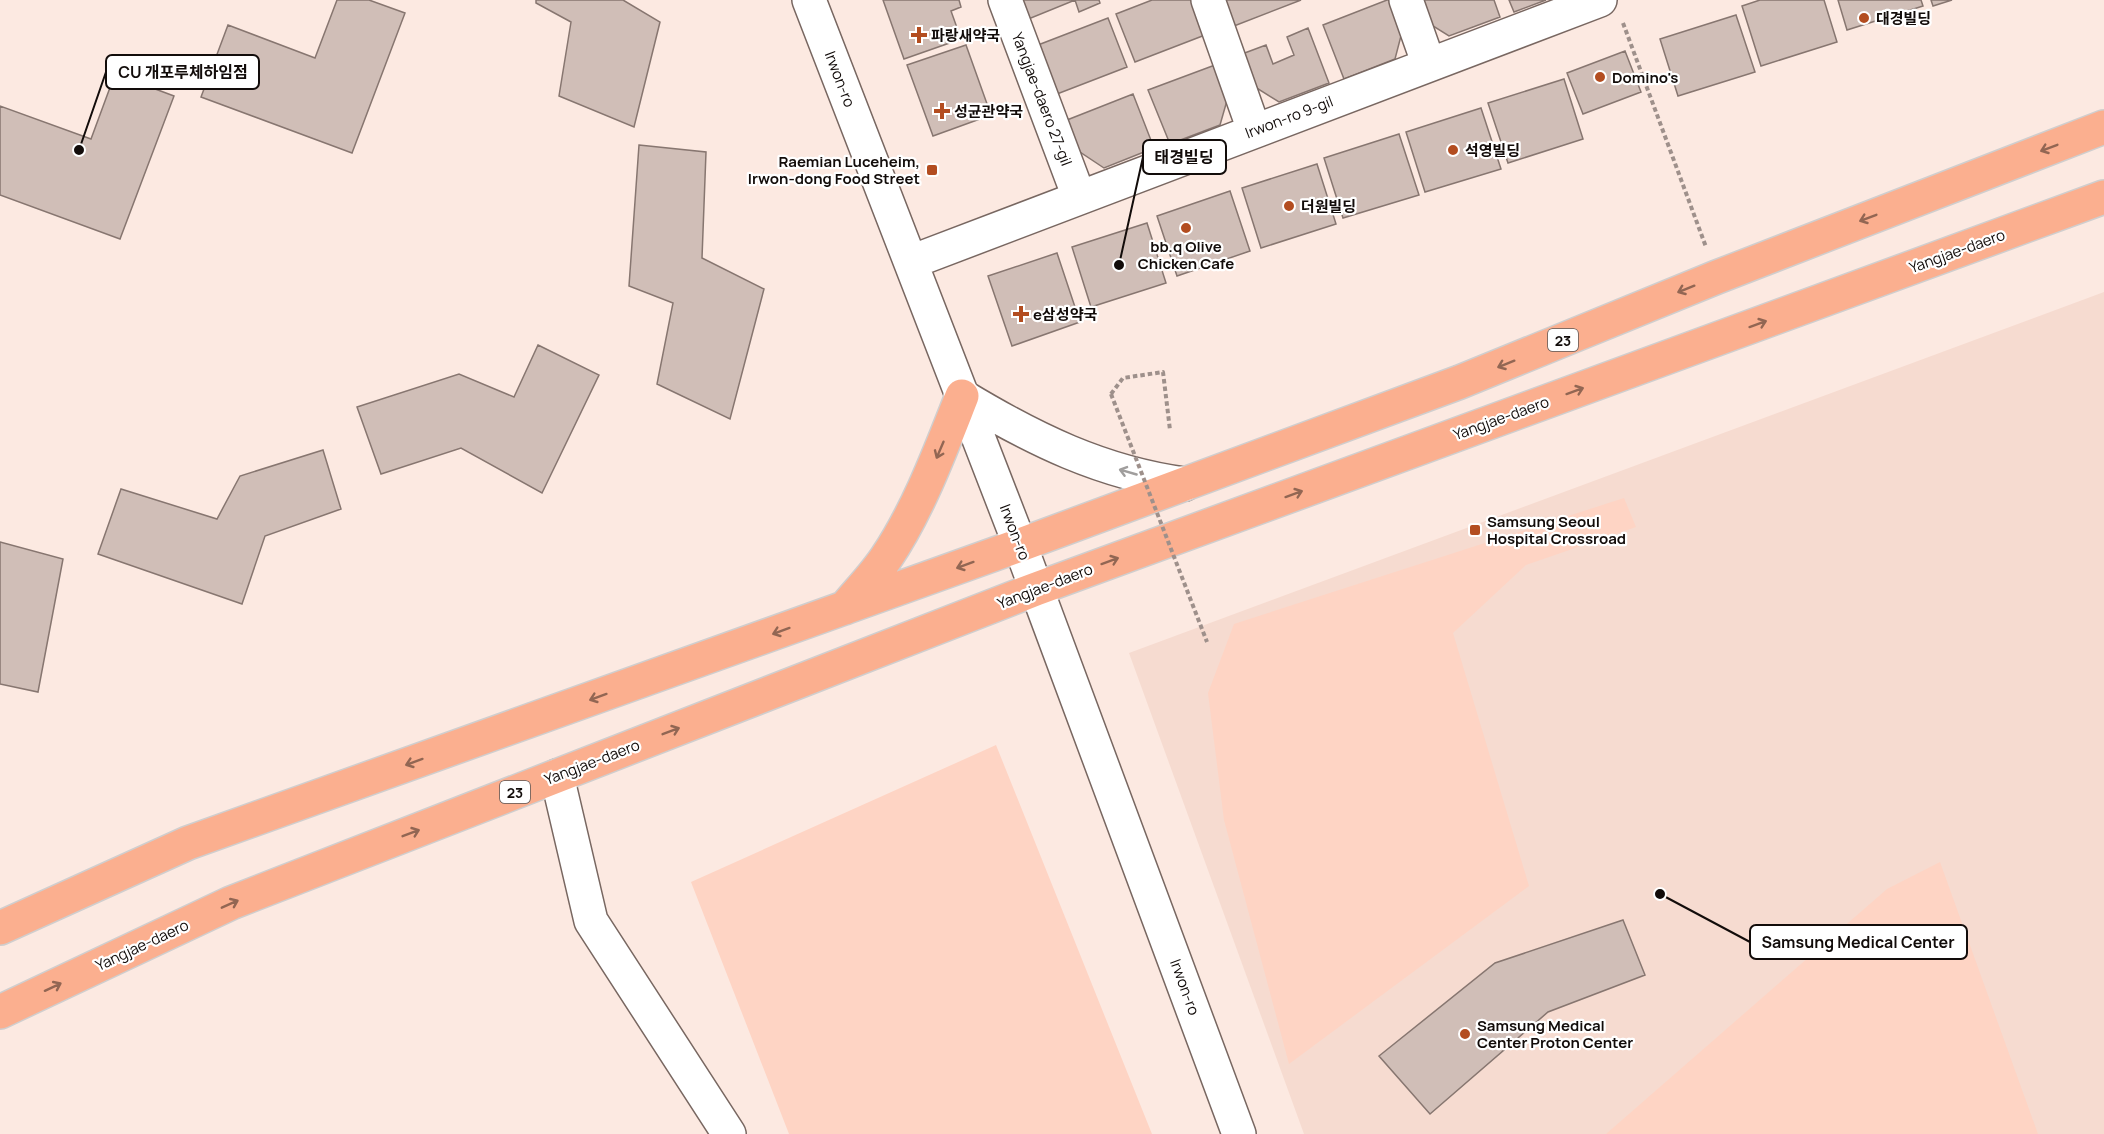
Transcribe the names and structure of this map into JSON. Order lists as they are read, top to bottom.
{
  "streets": {
    "main road": ["Yangjae-daero", "23"],
    "street": ["Irwon-ro", "Yangjae-daero 27-gil", "Irwon-ro 9-gil"]
  },
  "crossings": [
    ["Irwon-ro", "Irwon-ro 9-gil"],
    ["Irwon-ro", "Yangjae-daero"],
    ["Irwon-ro", "23"],
    ["Yangjae-daero 27-gil", "Irwon-ro 9-gil"]
  ],
  "places": {
    "other": [
      "대경빌딩",
      "Domino's",
      "CU 개포루체하임점",
      "석영빌딩",
      "더원빌딩",
      "bb.q Olive Chicken Cafe",
      "태경빌딩",
      "Samsung Medical Center",
      "Samsung Medical Center Proton Center"
    ],
    "health": ["파랑새약국", "성균관약국", "e삼성약국"],
    "transit": ["Raemian Luceheim, Irwon-dong Food Street", "Samsung Seoul Hospital Crossroad"]
  }
}
